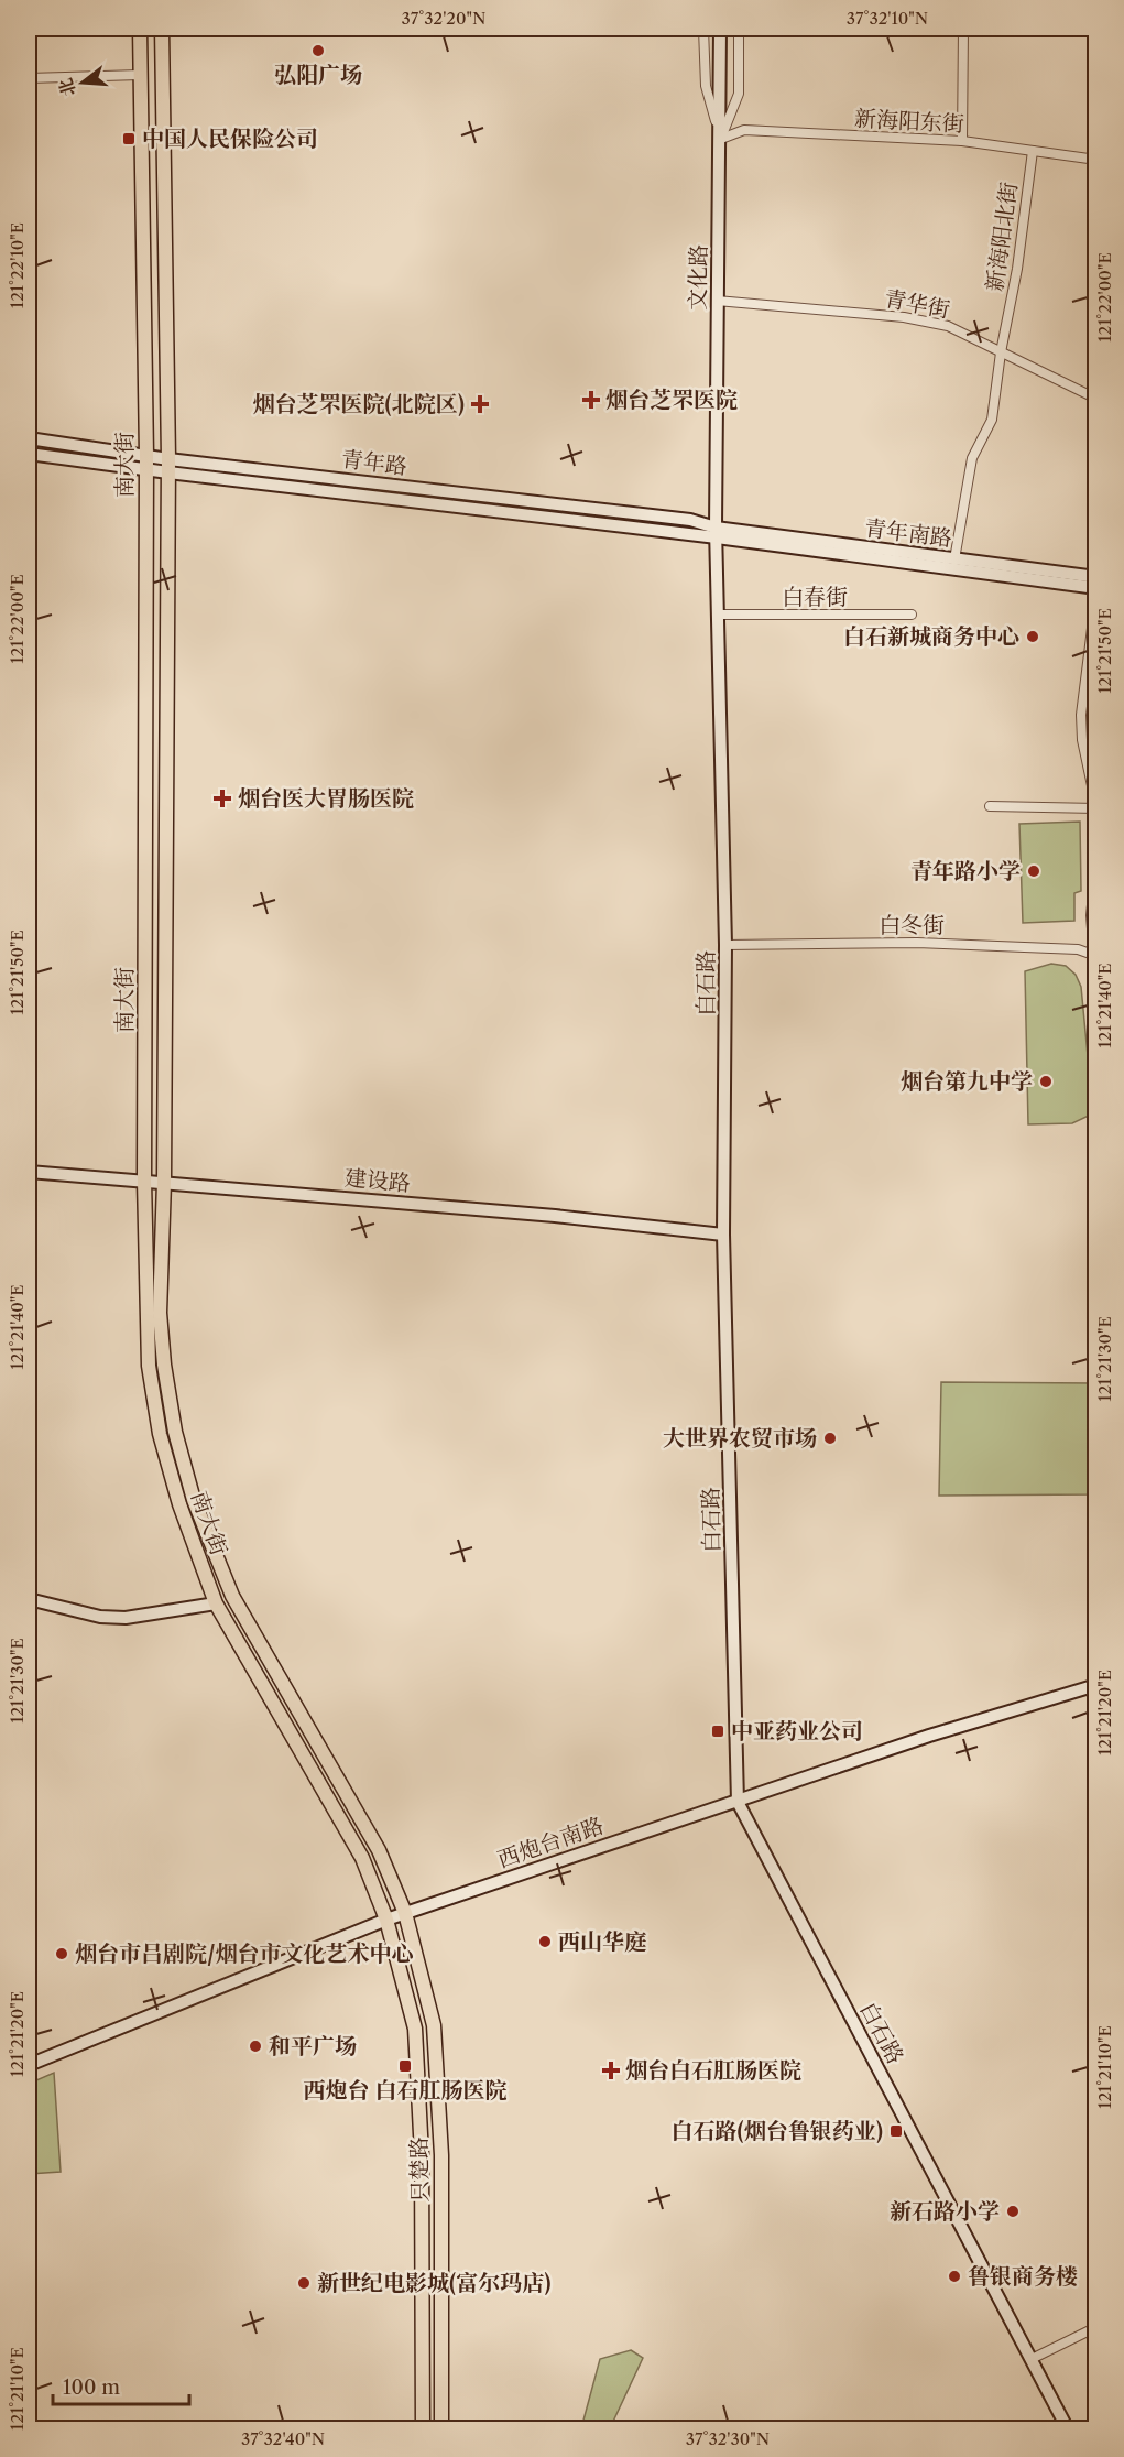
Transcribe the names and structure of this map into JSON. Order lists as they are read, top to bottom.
{
  "streets": {
    "main road": ["南大街", "只楚路"],
    "street": [
      "新海阳东街",
      "新海阳北街",
      "文化路",
      "青华街",
      "青年路",
      "青年南路",
      "白春街",
      "白冬街",
      "白石路",
      "建设路",
      "西炮台南路"
    ]
  },
  "crossings": [
    ["新海阳东街", "新海阳北街"],
    ["新海阳东街", "文化路"],
    ["新海阳北街", "青华街"],
    ["新海阳北街", "青年南路"],
    ["文化路", "青华街"],
    ["文化路", "青年路"],
    ["文化路", "青年南路"],
    ["文化路", "白石路"],
    ["青年路", "南大街"],
    ["青年路", "青年南路"],
    ["青年路", "白石路"],
    ["南大街", "建设路"],
    ["南大街", "西炮台南路"],
    ["南大街", "只楚路"],
    ["青年南路", "白石路"],
    ["白春街", "白石路"],
    ["白冬街", "白石路"],
    ["白石路", "建设路"],
    ["白石路", "西炮台南路"],
    ["西炮台南路", "只楚路"]
  ],
  "places": {
    "other": [
      "弘阳广场",
      "白石新城商务中心",
      "青年路小学",
      "烟台第九中学",
      "大世界农贸市场",
      "西山华庭",
      "烟台市吕剧院/烟台市文化艺术中心",
      "和平广场",
      "新石路小学",
      "鲁银商务楼",
      "新世纪电影城(富尔玛店)"
    ],
    "transit": [
      "中国人民保险公司",
      "中亚药业公司",
      "西炮台 白石肛肠医院",
      "白石路(烟台鲁银药业)"
    ],
    "health": [
      "烟台芝罘医院",
      "烟台芝罘医院(北院区)",
      "烟台医大胃肠医院",
      "烟台白石肛肠医院"
    ]
  },
  "scale_bar": "100 m",
  "north": "left",
  "coordinates": [
    "37°32'20\"N",
    "37°32'10\"N",
    "121°22'10\"E",
    "121°22'00\"E",
    "121°21'50\"E",
    "121°21'40\"E",
    "121°21'30\"E",
    "121°21'20\"E",
    "121°21'10\"E",
    "37°32'40\"N",
    "37°32'30\"N"
  ]
}
